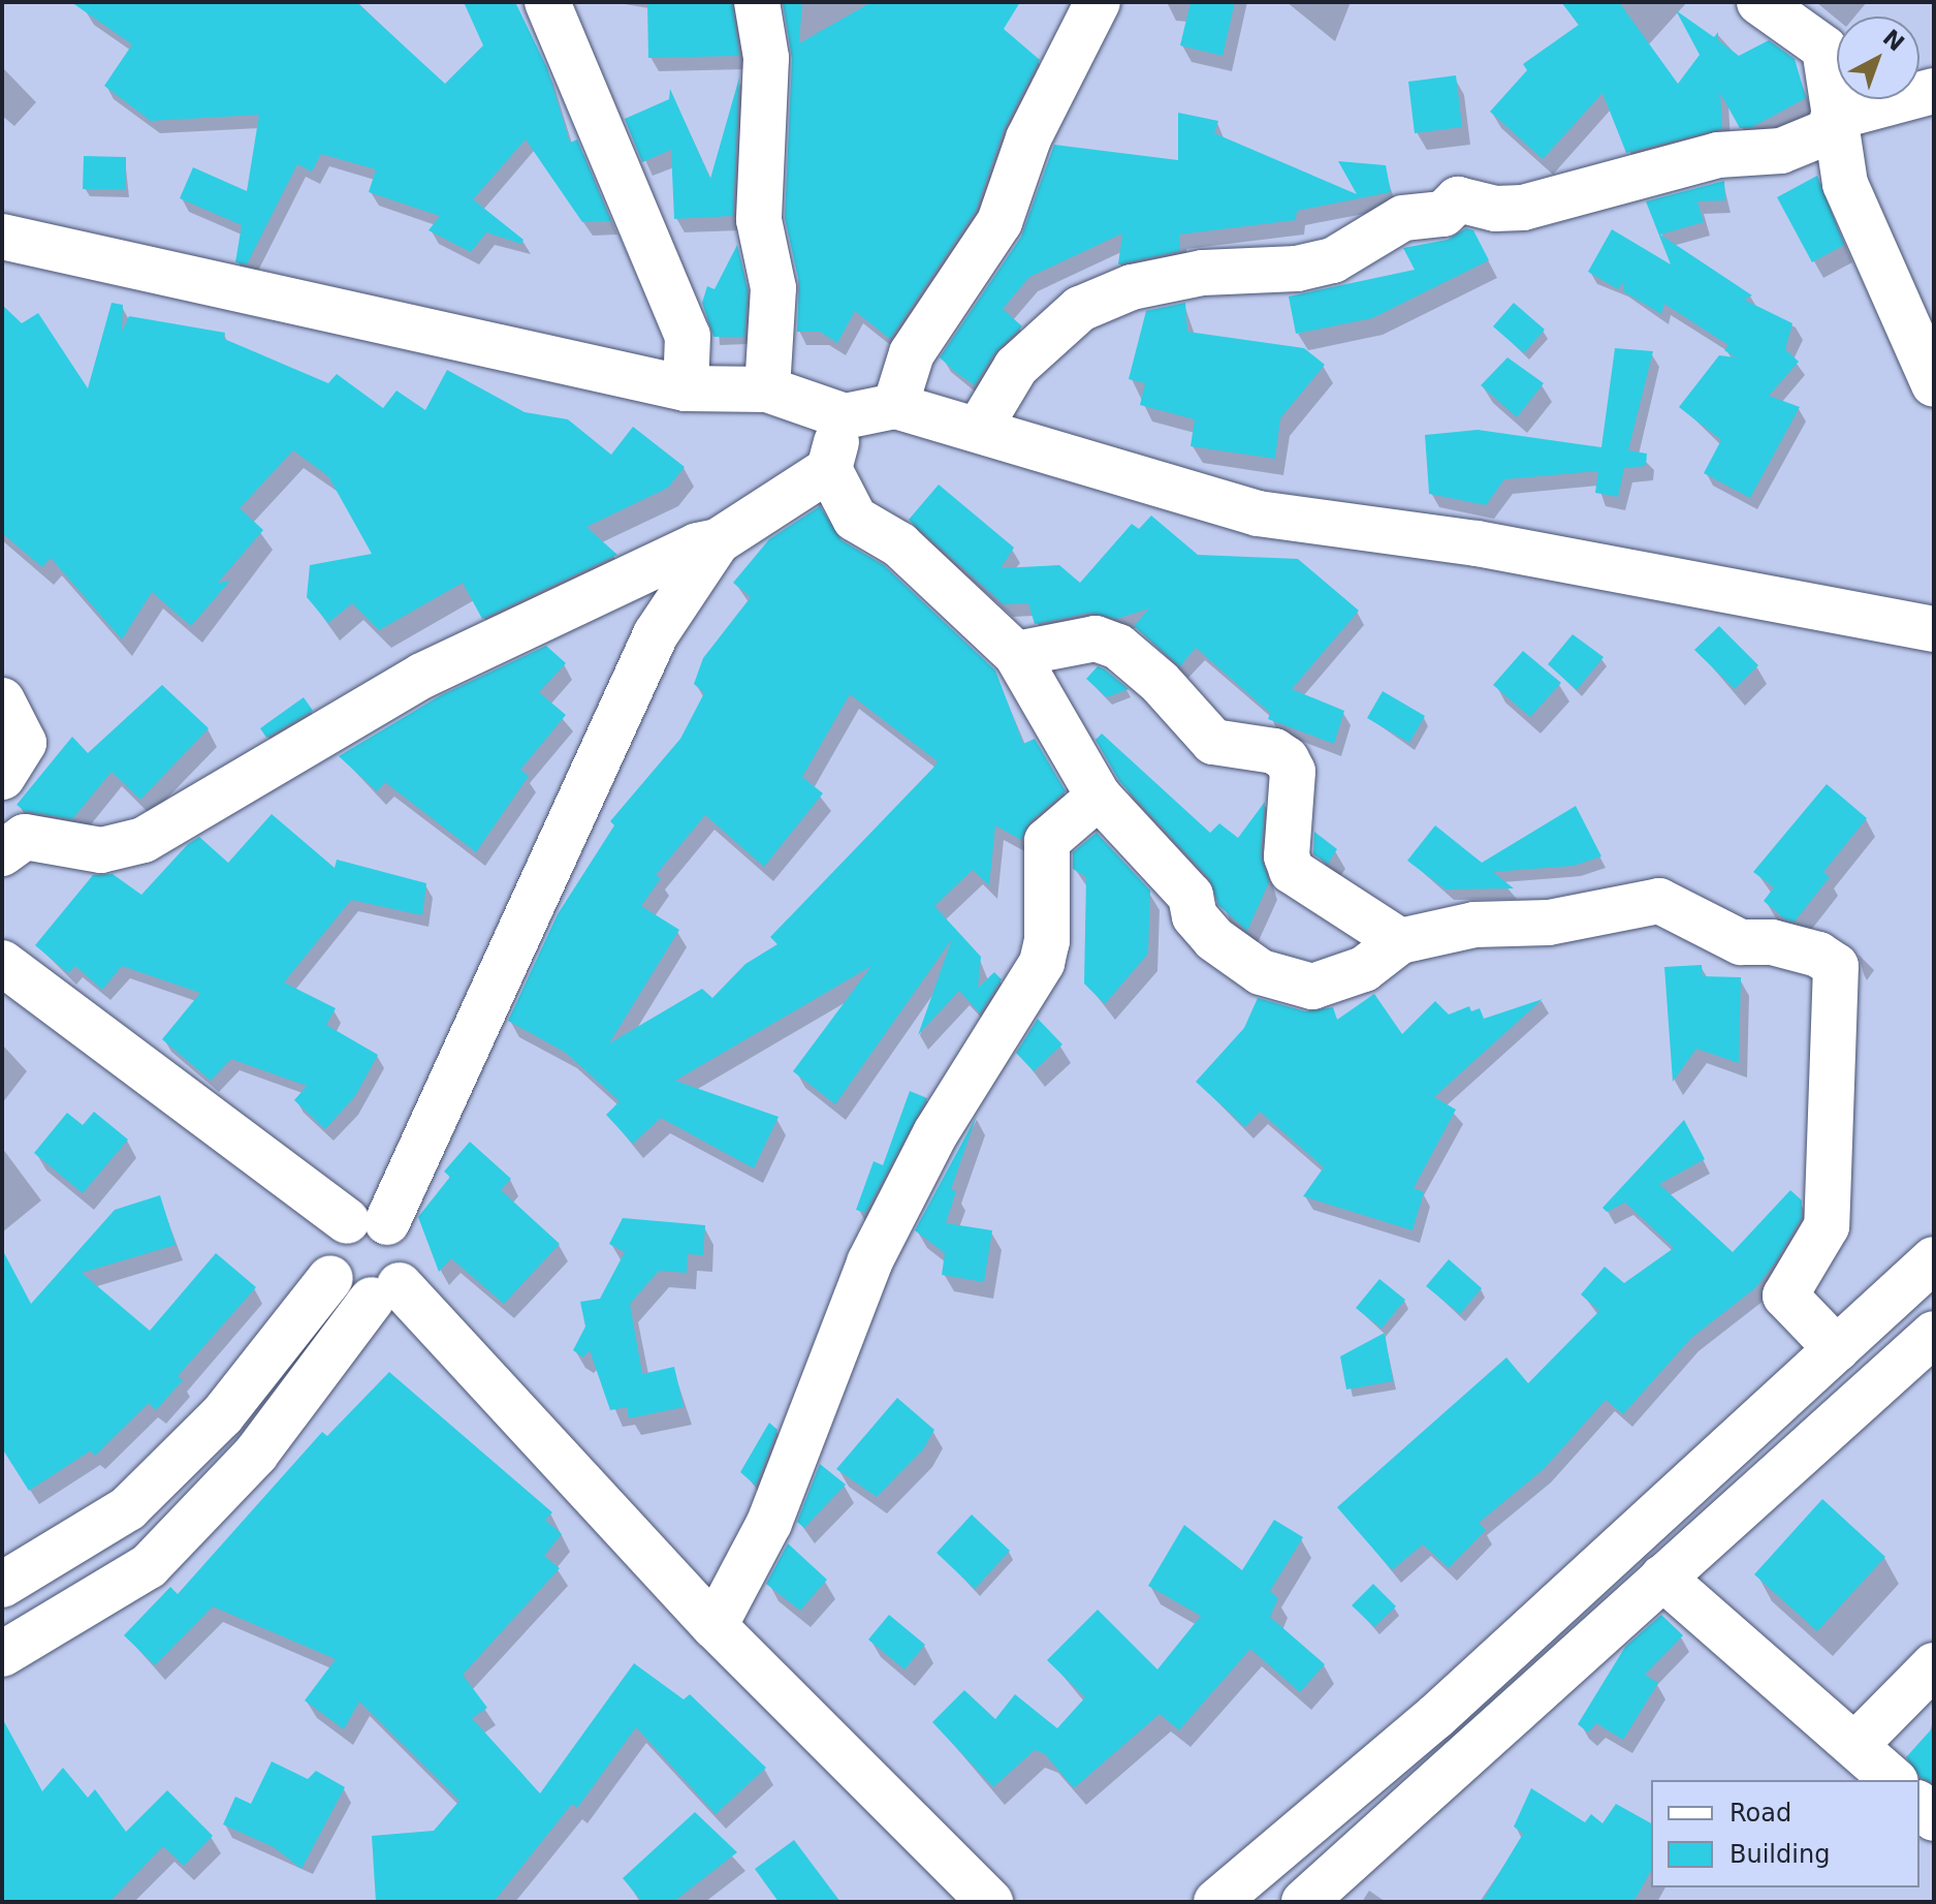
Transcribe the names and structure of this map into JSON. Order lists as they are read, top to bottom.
{
  "legend": ["Road", "Building"],
  "north": "top right"
}
